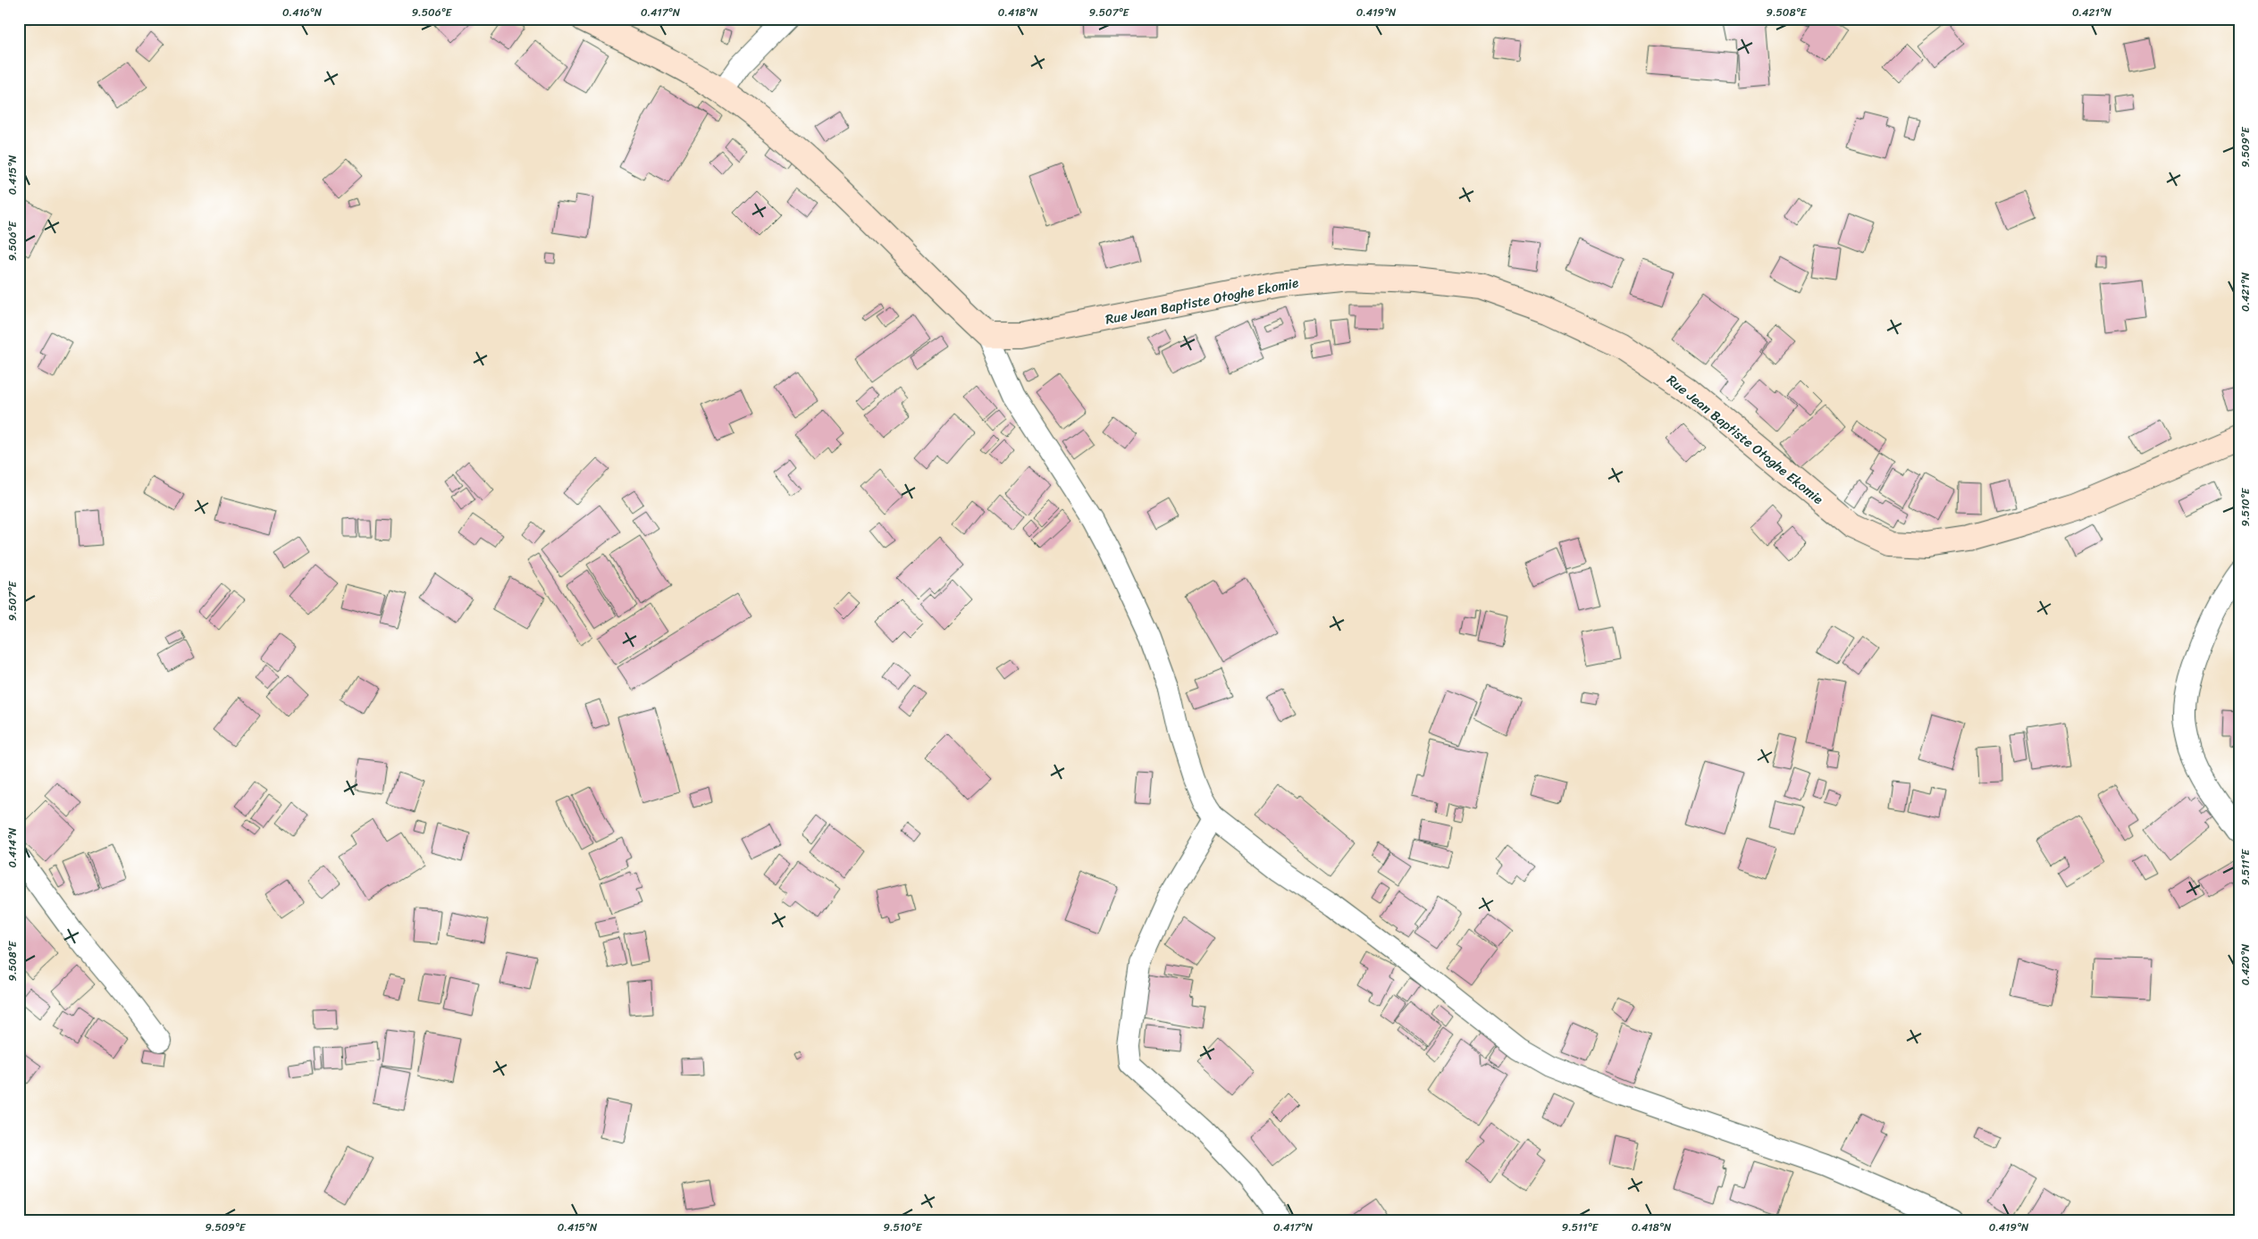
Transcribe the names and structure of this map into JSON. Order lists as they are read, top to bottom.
{
  "streets": {
    "street": ["Rue Jean Baptiste Otoghe Ekomie"]
  },
  "coordinates": [
    "0.416°N",
    "9.506°E",
    "0.417°N",
    "0.418°N",
    "9.507°E",
    "0.419°N",
    "9.508°E",
    "0.421°N",
    "9.509°E",
    "0.415°N",
    "9.510°E",
    "0.414°N",
    "9.511°E",
    "0.420°N"
  ]
}
